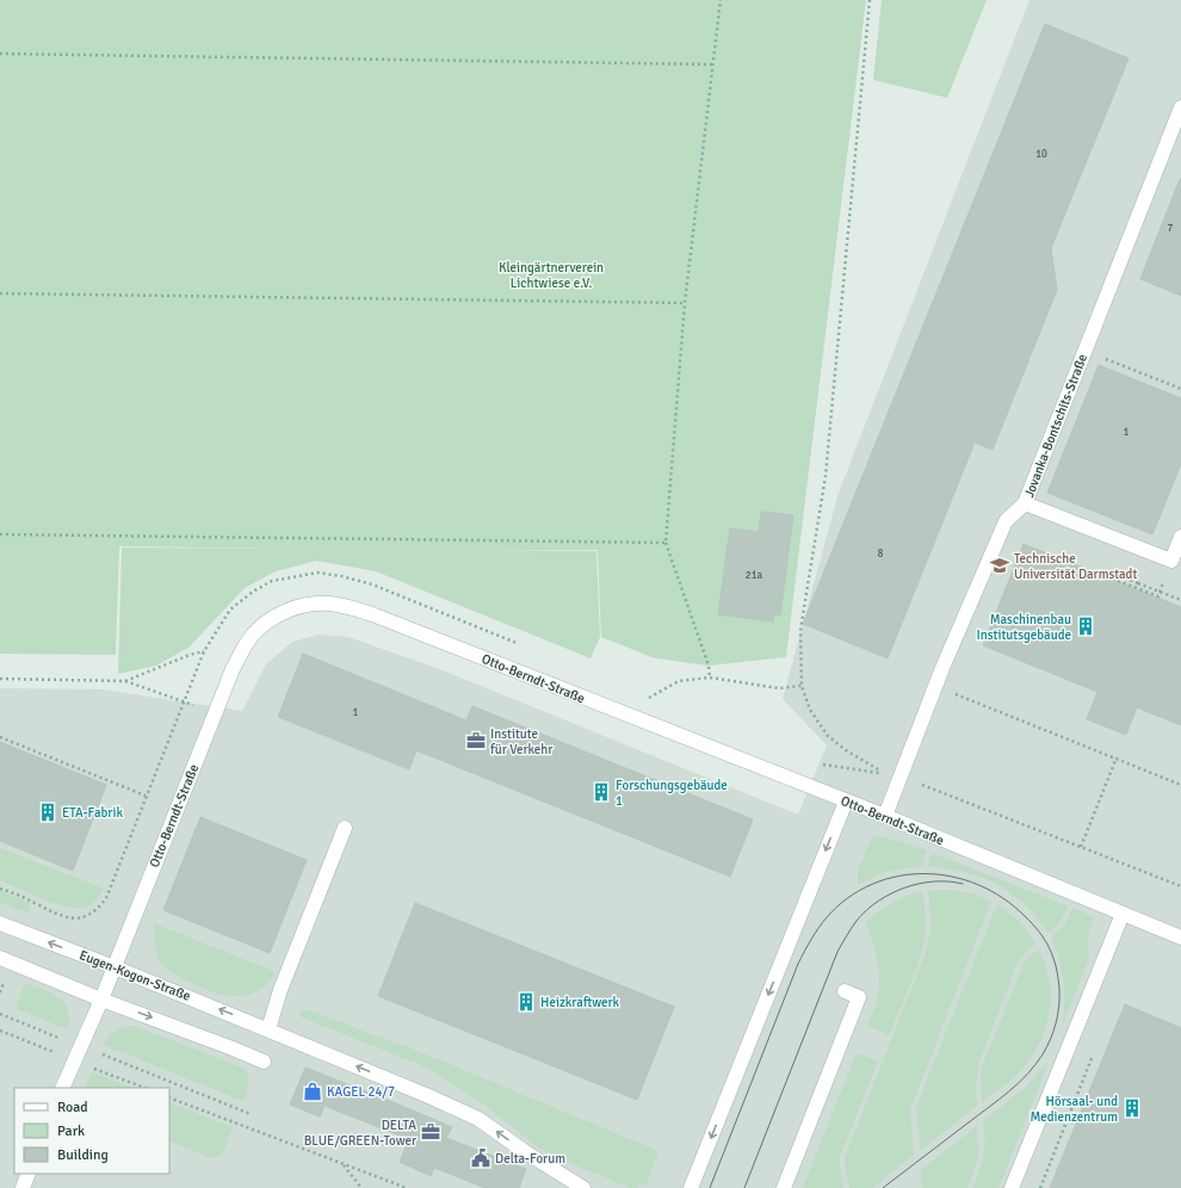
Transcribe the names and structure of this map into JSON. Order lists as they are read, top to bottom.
{
  "streets": {
    "street": ["Jovanka-Bontschits-Straße", "Otto-Berndt-Straße", "Eugen-Kogon-Straße"]
  },
  "crossings": [
    ["Jovanka-Bontschits-Straße", "Otto-Berndt-Straße"],
    ["Otto-Berndt-Straße", "Eugen-Kogon-Straße"]
  ],
  "parks": ["Kleingärtnerverein Lichtwiese e.V."],
  "places": {
    "school or university": ["Technische Universität Darmstadt"],
    "building": [
      "Maschinenbau Institutsgebäude",
      "Forschungsgebäude 1",
      "ETA-Fabrik",
      "Heizkraftwerk",
      "Hörsaal- und Medienzentrum"
    ],
    "office": ["Institute für Verkehr", "DELTA BLUE/GREEN-Tower"],
    "shop": ["KAGEL 24/7"],
    "public building": ["Delta-Forum"]
  },
  "house_numbers": [
    "10",
    "7",
    "1",
    "8",
    "21a",
    "1"
  ],
  "legend": ["Road", "Park", "Building"]
}
